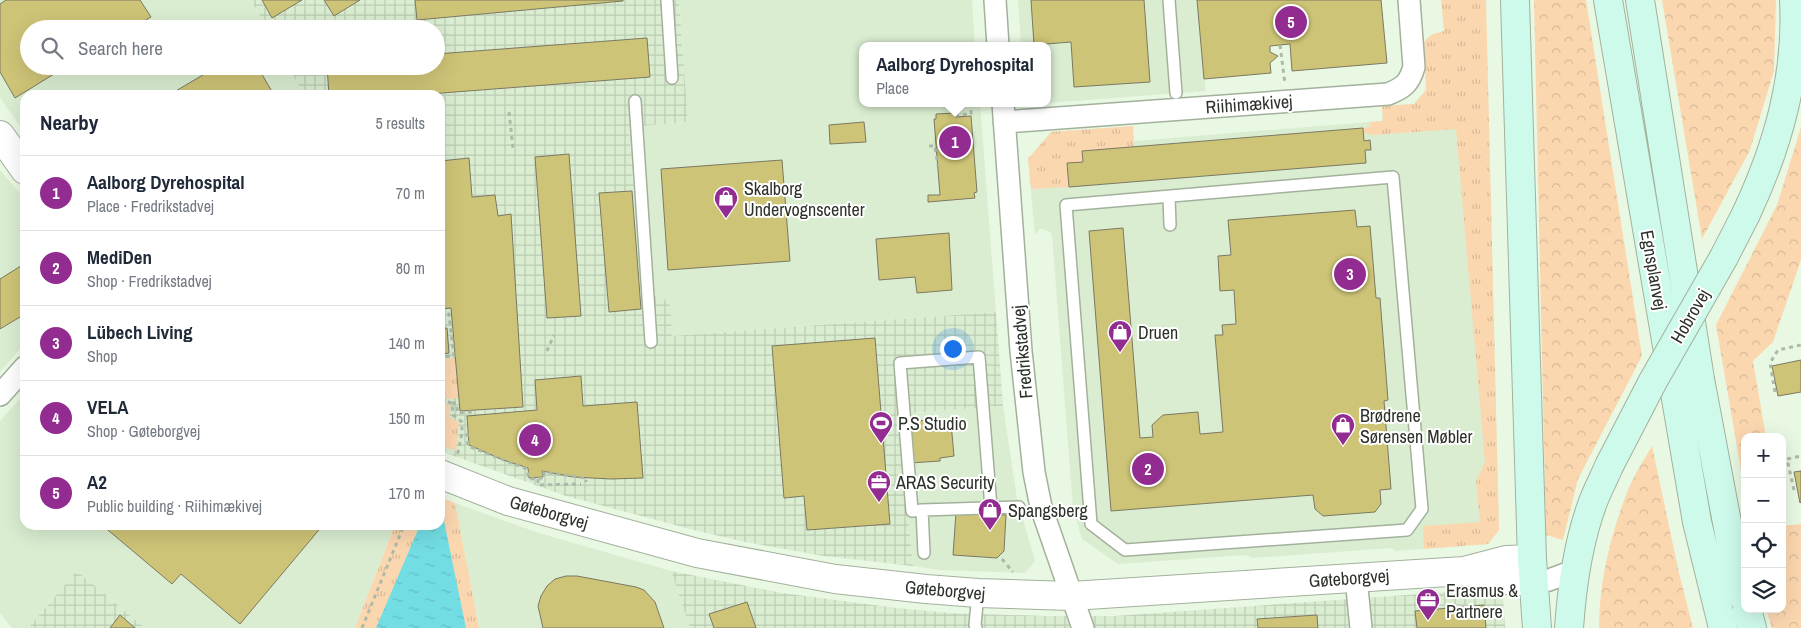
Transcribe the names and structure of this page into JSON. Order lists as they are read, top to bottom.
{
  "streets": {
    "main road": ["Egnsplanvej", "Hobrovej"],
    "street": ["Riihimækivej", "Fredrikstadvej", "Gøteborgvej"]
  },
  "crossings": [
    ["Riihimækivej", "Fredrikstadvej"],
    ["Fredrikstadvej", "Gøteborgvej"]
  ],
  "places": {
    "shop": [
      "Skalborg Undervognscenter",
      "Druen",
      "Brødrene Sørensen Møbler",
      "Spangsberg"
    ],
    "sports": ["P.S Studio"],
    "office": ["ARAS Security", "Erasmus & Partnere"]
  },
  "page": {
    "pins": [
      "5",
      "1",
      "3",
      "4",
      "2"
    ],
    "search": "Search here",
    "popup": ["Aalborg Dyrehospital", "Place"],
    "heading": ["Nearby", "5 results"],
    "list": [
      {
        "mark": "1",
        "name": "Aalborg Dyrehospital",
        "note": "Place · Fredrikstadvej",
        "value": "70 m"
      },
      {
        "mark": "2",
        "name": "MediDen",
        "note": "Shop · Fredrikstadvej",
        "value": "80 m"
      },
      {
        "mark": "3",
        "name": "Lübech Living",
        "note": "Shop",
        "value": "140 m"
      },
      {
        "mark": "4",
        "name": "VELA",
        "note": "Shop · Gøteborgvej",
        "value": "150 m"
      },
      {
        "mark": "5",
        "name": "A2",
        "note": "Public building · Riihimækivej",
        "value": "170 m"
      }
    ],
    "map_buttons": ["+", "−"]
  }
}
